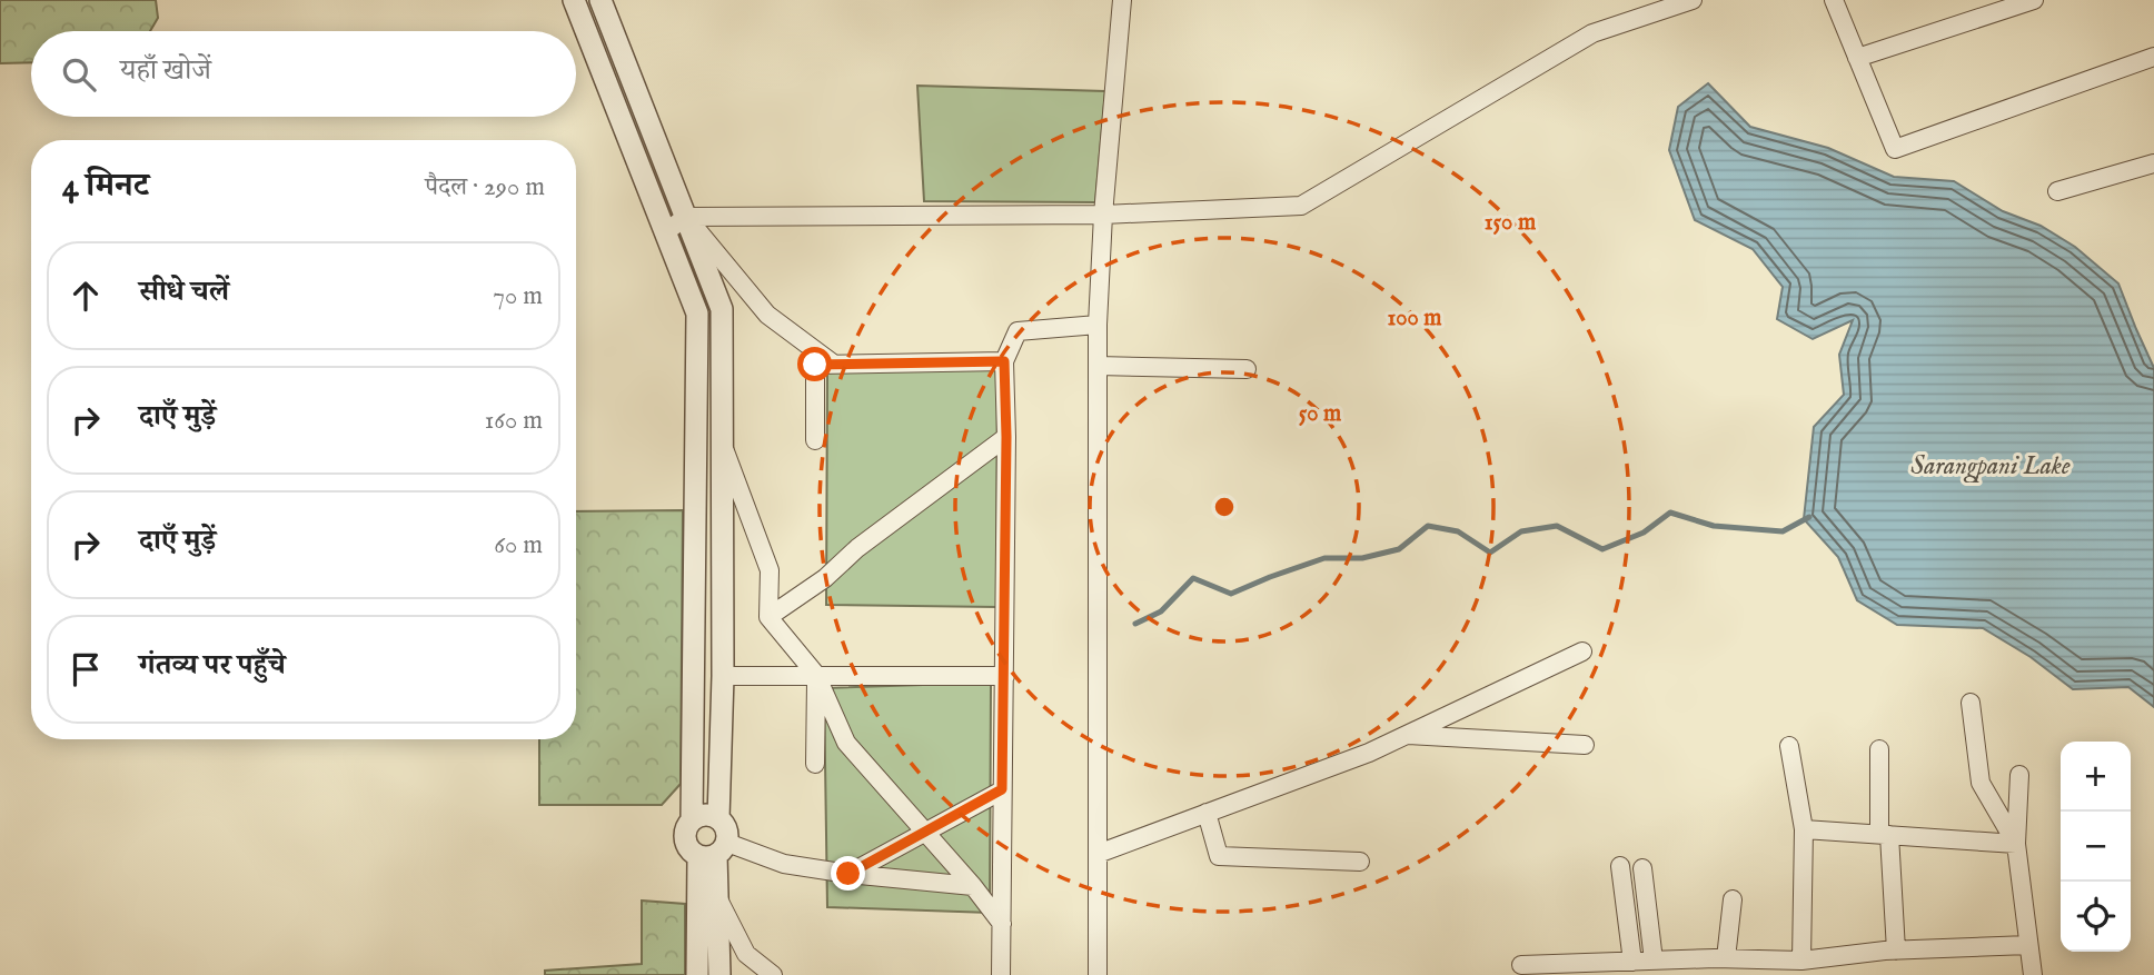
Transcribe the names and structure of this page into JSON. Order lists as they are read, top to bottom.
{
  "water": ["Sarangpani Lake"],
  "page": {
    "search": "यहाँ खोजें",
    "heading": ["4 मिनट", "पैदल · 290 m"],
    "list": [
      ["सीधे चलें", "70 m"],
      ["दाएँ मुड़ें", "160 m"],
      ["दाएँ मुड़ें", "60 m"],
      "गंतव्य पर पहुँचे"
    ],
    "map_buttons": ["+", "−"]
  },
  "rings": ["150 m", "100 m", "50 m"]
}
